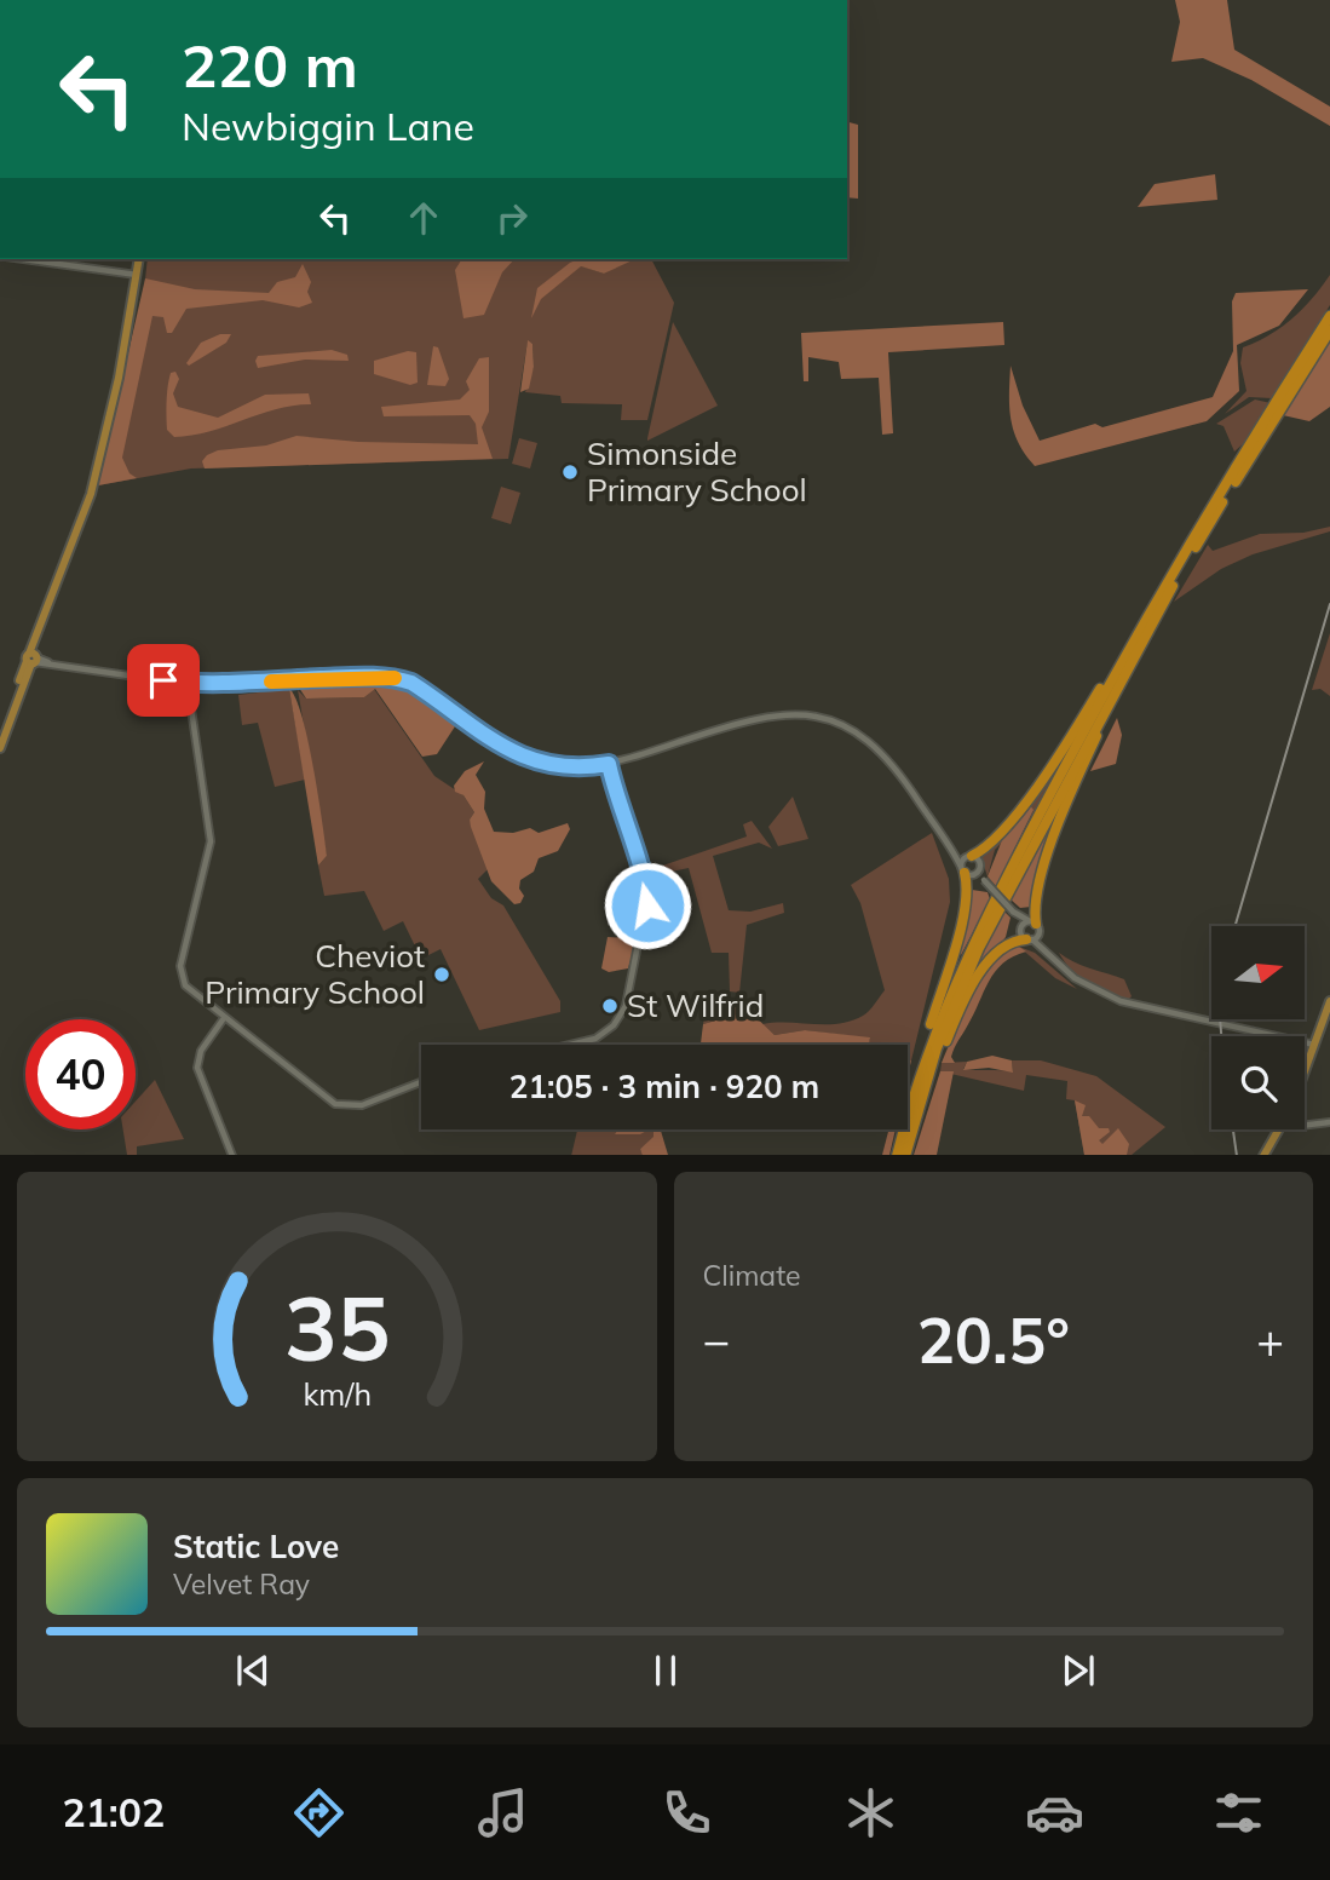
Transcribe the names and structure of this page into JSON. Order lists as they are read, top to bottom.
{
  "places": ["Simonside Primary School", "Cheviot Primary School", "St Wilfrid"],
  "north": "right",
  "page": {
    "turn": ["220 m", "Newbiggin Lane"],
    "limit": "40",
    "trip": "21:05 · 3 min · 920 m",
    "tile": "Climate",
    "heat": ["−", "20.5°", "+"],
    "song": ["Static Love", "Velvet Ray"],
    "tabs": "21:02",
    "gauge": ["35", "km/h"]
  }
}
